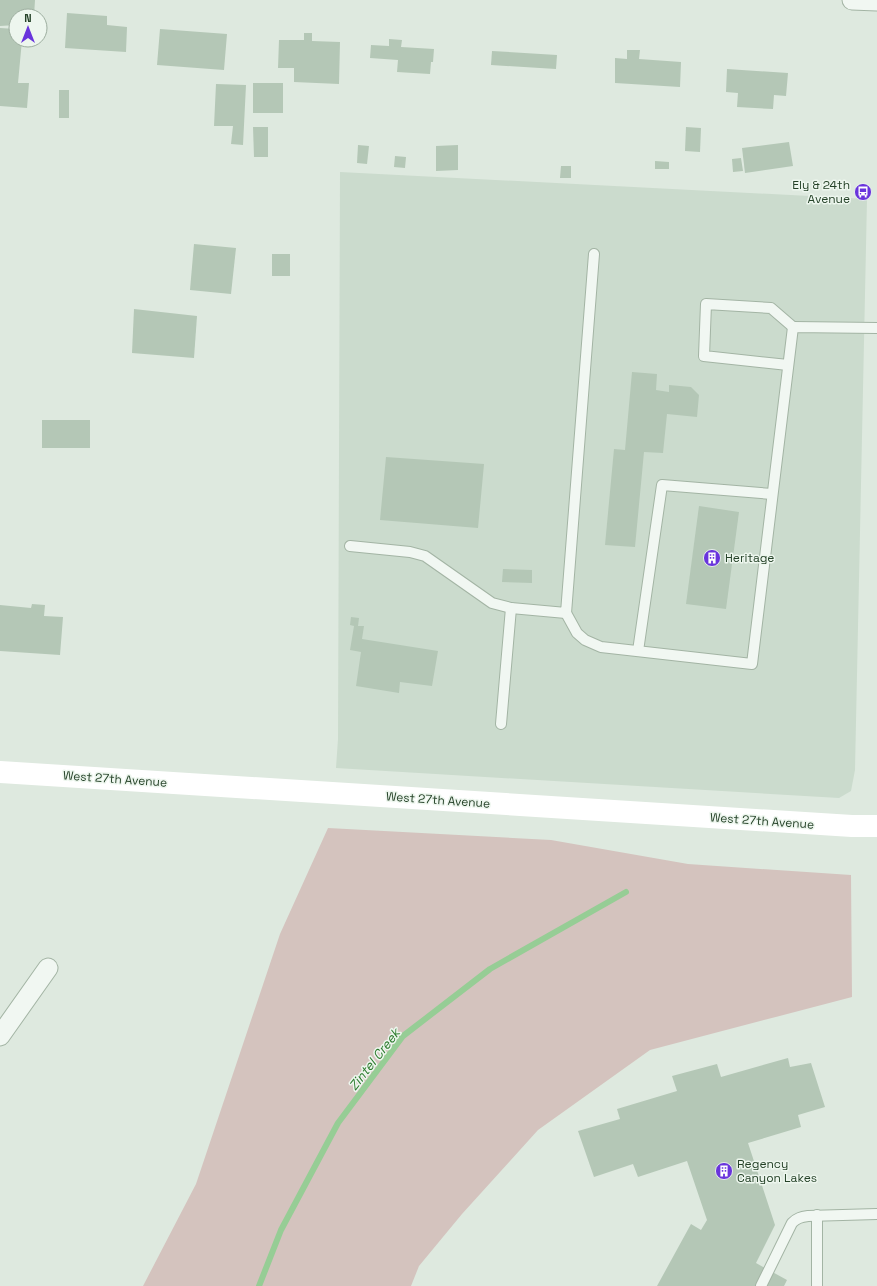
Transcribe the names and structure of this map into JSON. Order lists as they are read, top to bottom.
{
  "streets": {
    "main road": ["West 27th Avenue"]
  },
  "water": ["Zintel Creek"],
  "places": {
    "bus stop": ["Ely & 24th Avenue"],
    "building": ["Heritage", "Regency Canyon Lakes"]
  },
  "north": "top"
}
